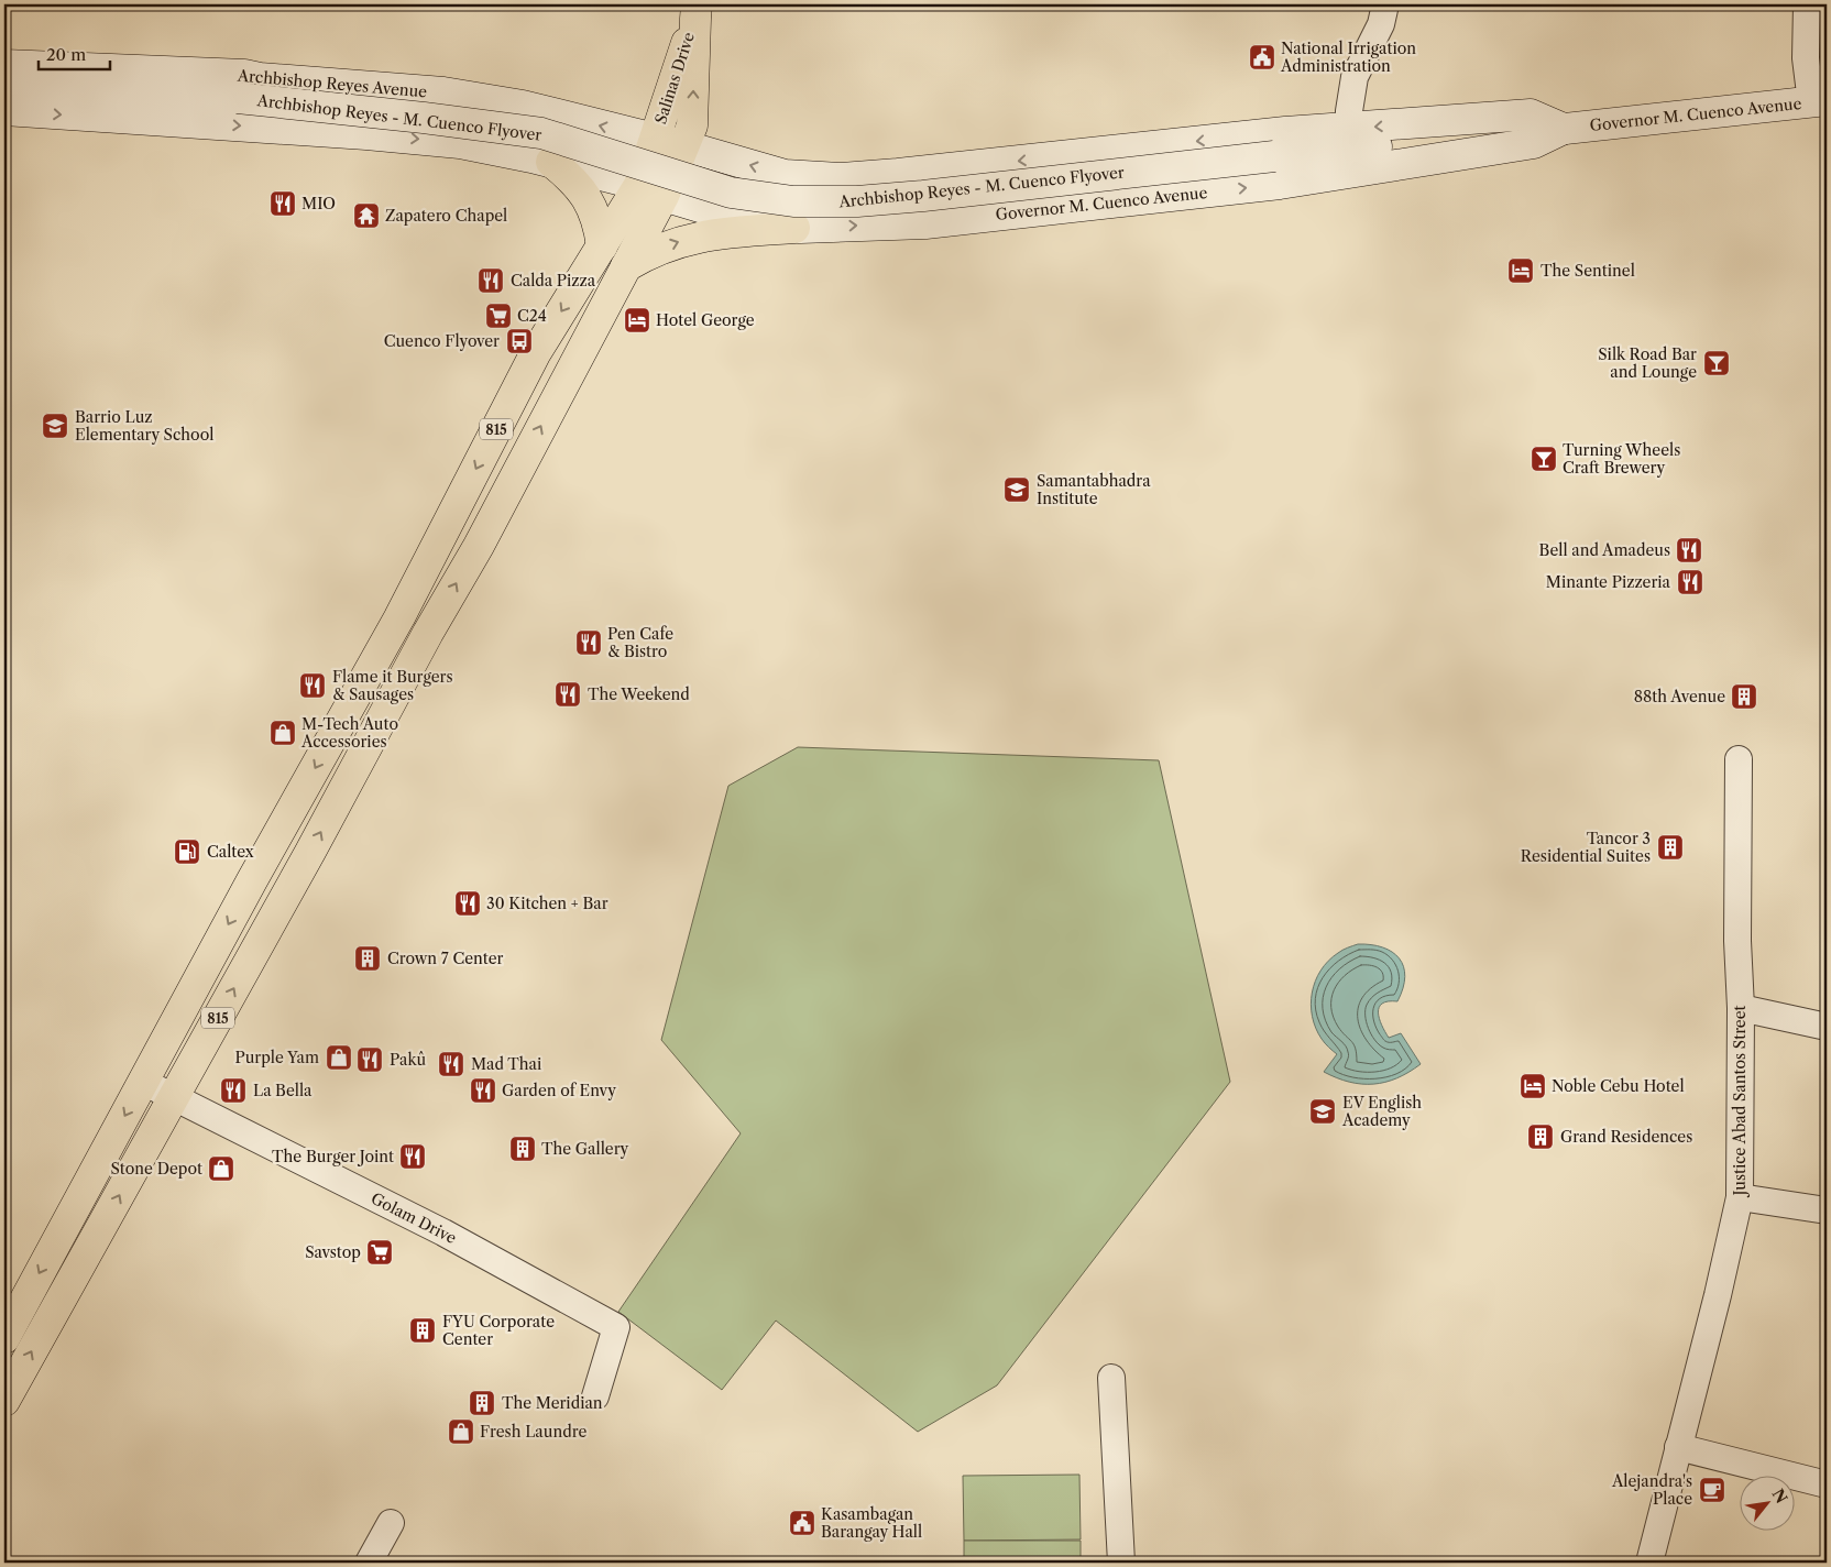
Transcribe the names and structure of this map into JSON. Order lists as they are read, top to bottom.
{
  "streets": {
    "main road": [
      "Salinas Drive",
      "Archbishop Reyes Avenue",
      "Governor M. Cuenco Avenue",
      "Archbishop Reyes - M. Cuenco Flyover",
      "815"
    ],
    "street": ["Justice Abad Santos Street", "Golam Drive"]
  },
  "crossings": [
    ["Salinas Drive", "Archbishop Reyes Avenue"],
    ["Salinas Drive", "Governor M. Cuenco Avenue"],
    ["Salinas Drive", "815"],
    ["Archbishop Reyes Avenue", "Governor M. Cuenco Avenue"],
    ["Archbishop Reyes Avenue", "Archbishop Reyes - M. Cuenco Flyover"],
    ["Archbishop Reyes Avenue", "815"],
    ["Governor M. Cuenco Avenue", "Archbishop Reyes - M. Cuenco Flyover"],
    ["Governor M. Cuenco Avenue", "815"],
    ["815", "Golam Drive"]
  ],
  "places": {
    "public building": ["National Irrigation Administration", "Kasambagan Barangay Hall"],
    "restaurant": [
      "MIO",
      "Calda Pizza",
      "Bell and Amadeus",
      "Minante Pizzeria",
      "Pen Cafe & Bistro",
      "Flame it Burgers & Sausages",
      "The Weekend",
      "30 Kitchen + Bar",
      "Pakû",
      "Mad Thai",
      "La Bella",
      "Garden of Envy",
      "The Burger Joint"
    ],
    "temple": ["Zapatero Chapel"],
    "hotel": ["The Sentinel", "Hotel George", "Noble Cebu Hotel"],
    "supermarket": ["C24", "Savstop"],
    "bus stop": ["Cuenco Flyover"],
    "bar": ["Silk Road Bar and Lounge", "Turning Wheels Craft Brewery"],
    "school or university": ["Barrio Luz Elementary School", "Samantabhadra Institute", "EV English Academy"],
    "building": [
      "88th Avenue",
      "Tancor 3 Residential Suites",
      "Crown 7 Center",
      "Grand Residences",
      "The Gallery",
      "FYU Corporate Center",
      "The Meridian"
    ],
    "shop": [
      "M-Tech Auto Accessories",
      "Purple Yam",
      "Stone Depot",
      "Fresh Laundre"
    ],
    "fuel station": ["Caltex"],
    "cafe": ["Alejandra's Place"]
  },
  "scale_bar": "20 m",
  "north": "top right"
}
